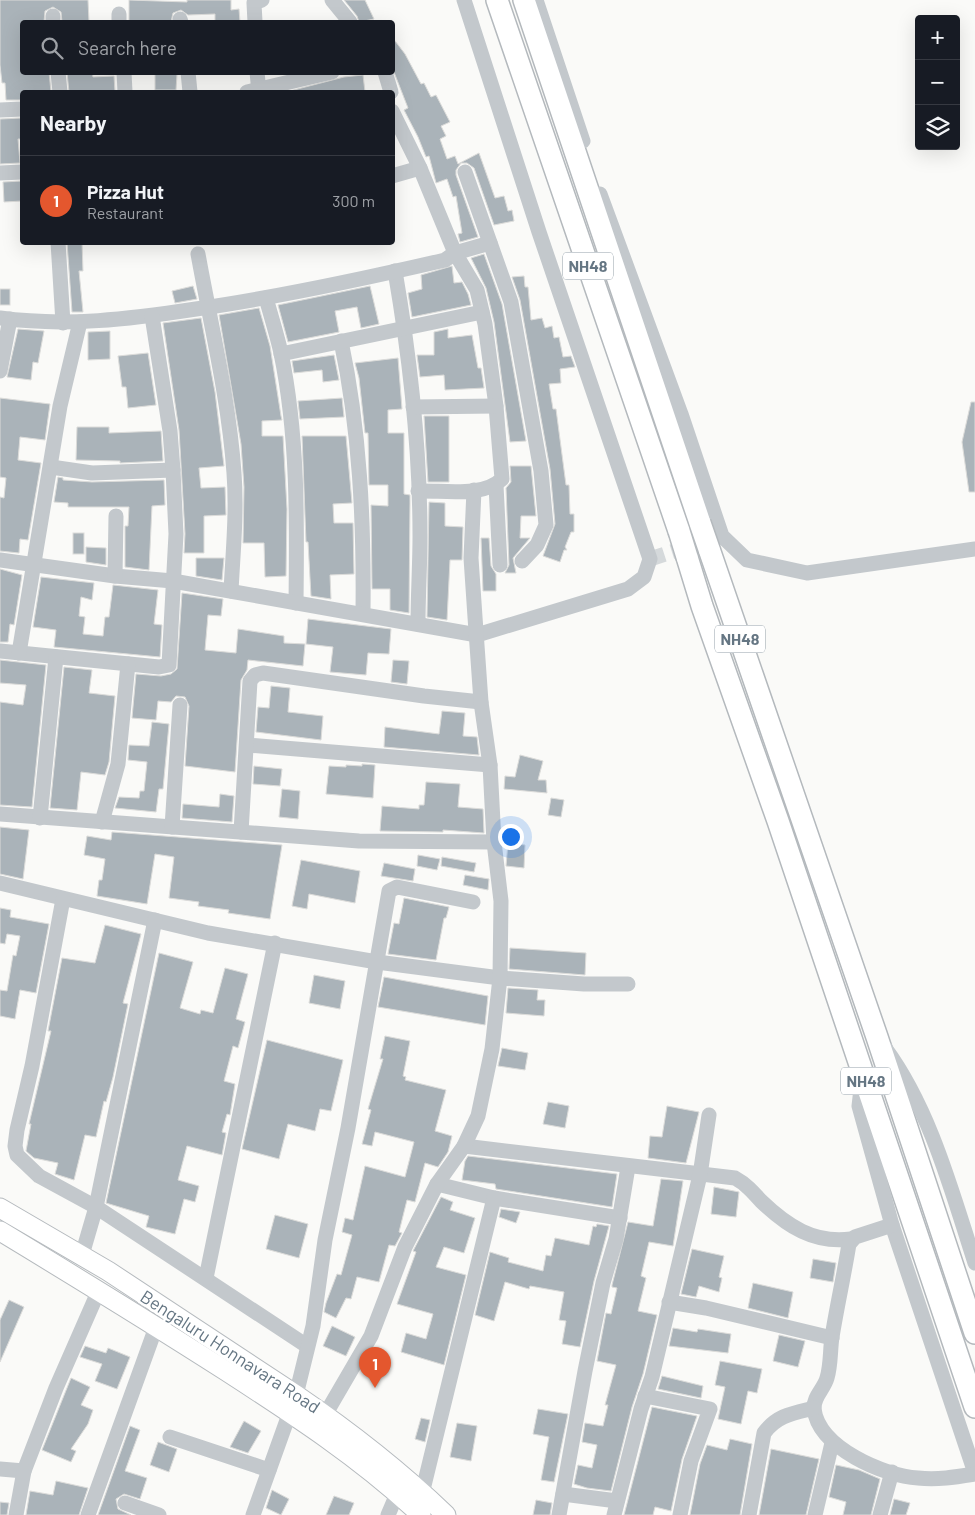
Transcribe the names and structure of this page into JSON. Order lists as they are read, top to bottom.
{
  "streets": {
    "highway": ["NH48"],
    "main road": ["Bengaluru Honnavara Road"]
  },
  "page": {
    "map_buttons": ["+", "−"],
    "search": "Search here",
    "heading": "Nearby",
    "list": [
      {
        "mark": "1",
        "name": "Pizza Hut",
        "note": "Restaurant",
        "value": "300 m"
      }
    ],
    "pins": "1"
  }
}
